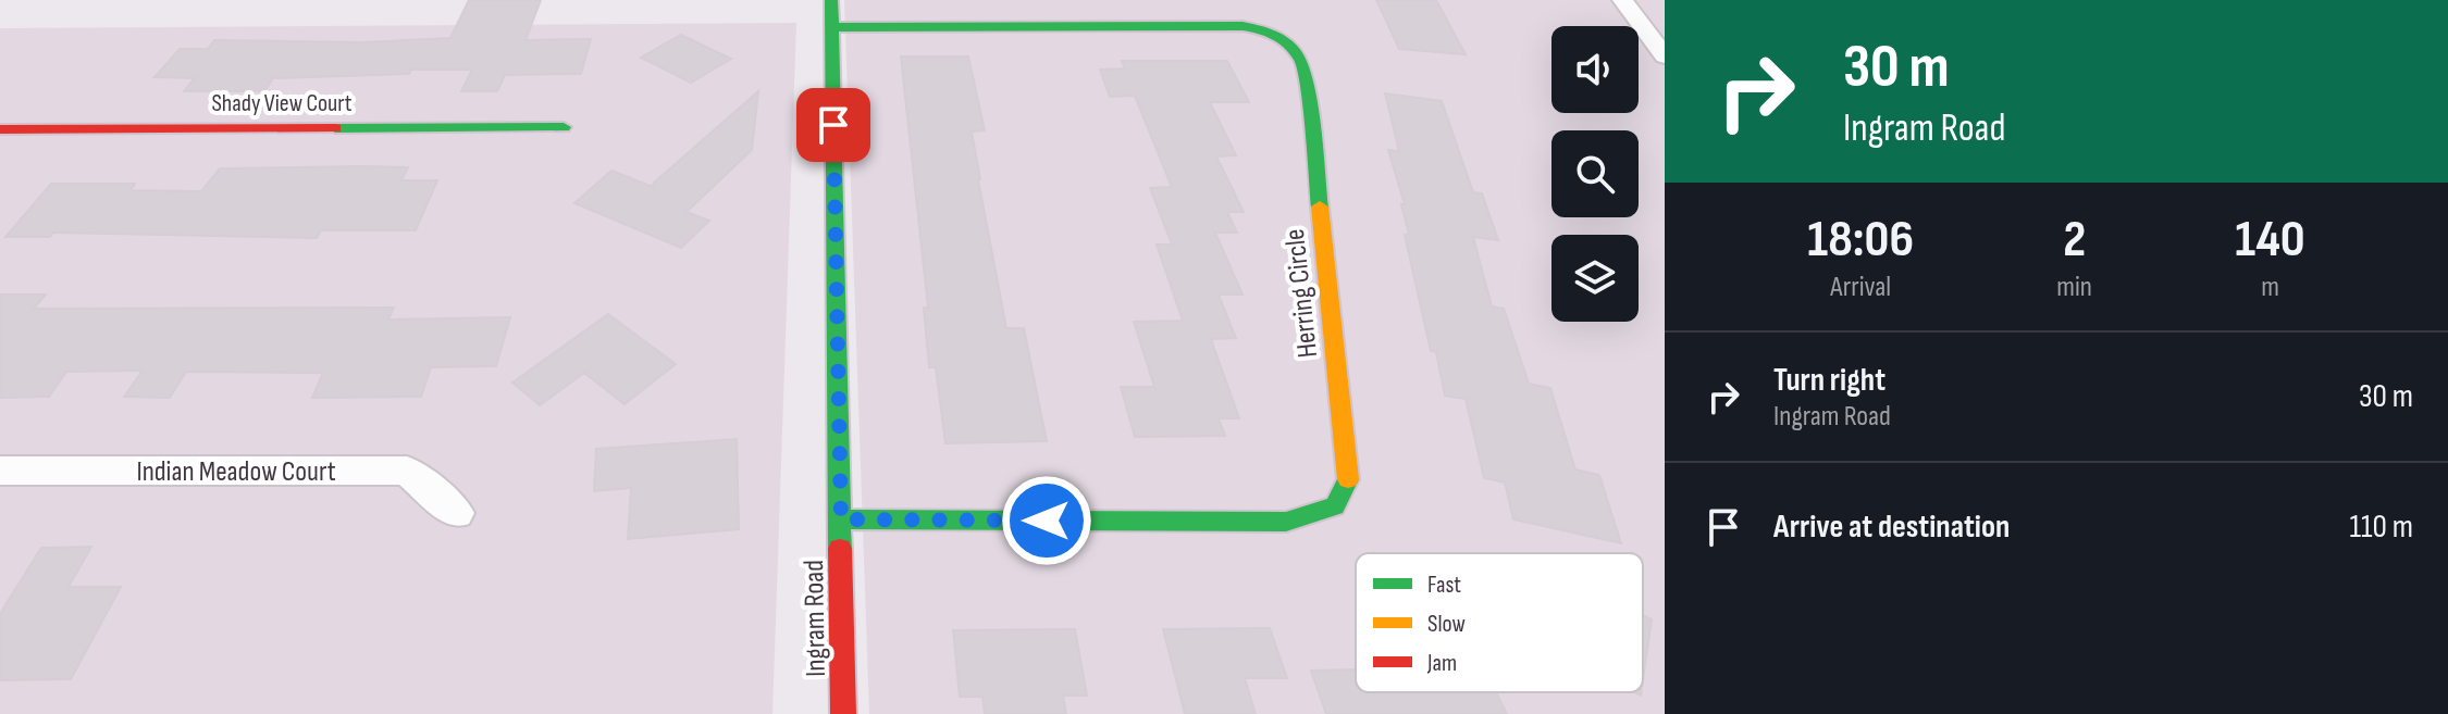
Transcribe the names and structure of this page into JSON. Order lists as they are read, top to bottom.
{
  "streets": {
    "street": [
      "Shady View Court",
      "Herring Circle",
      "Indian Meadow Court",
      "Ingram Road"
    ]
  },
  "crossings": [
    ["Herring Circle", "Ingram Road"]
  ],
  "legend": ["Fast", "Slow", "Jam"],
  "page": {
    "turn": ["30 m", "Ingram Road"],
    "eta": [
      "18:06",
      "Arrival",
      "2",
      "min",
      "140",
      "m"
    ],
    "list": [
      {
        "name": "Turn right",
        "note": "Ingram Road",
        "value": "30 m"
      },
      {
        "name": "Arrive at destination",
        "value": "110 m"
      }
    ]
  }
}
